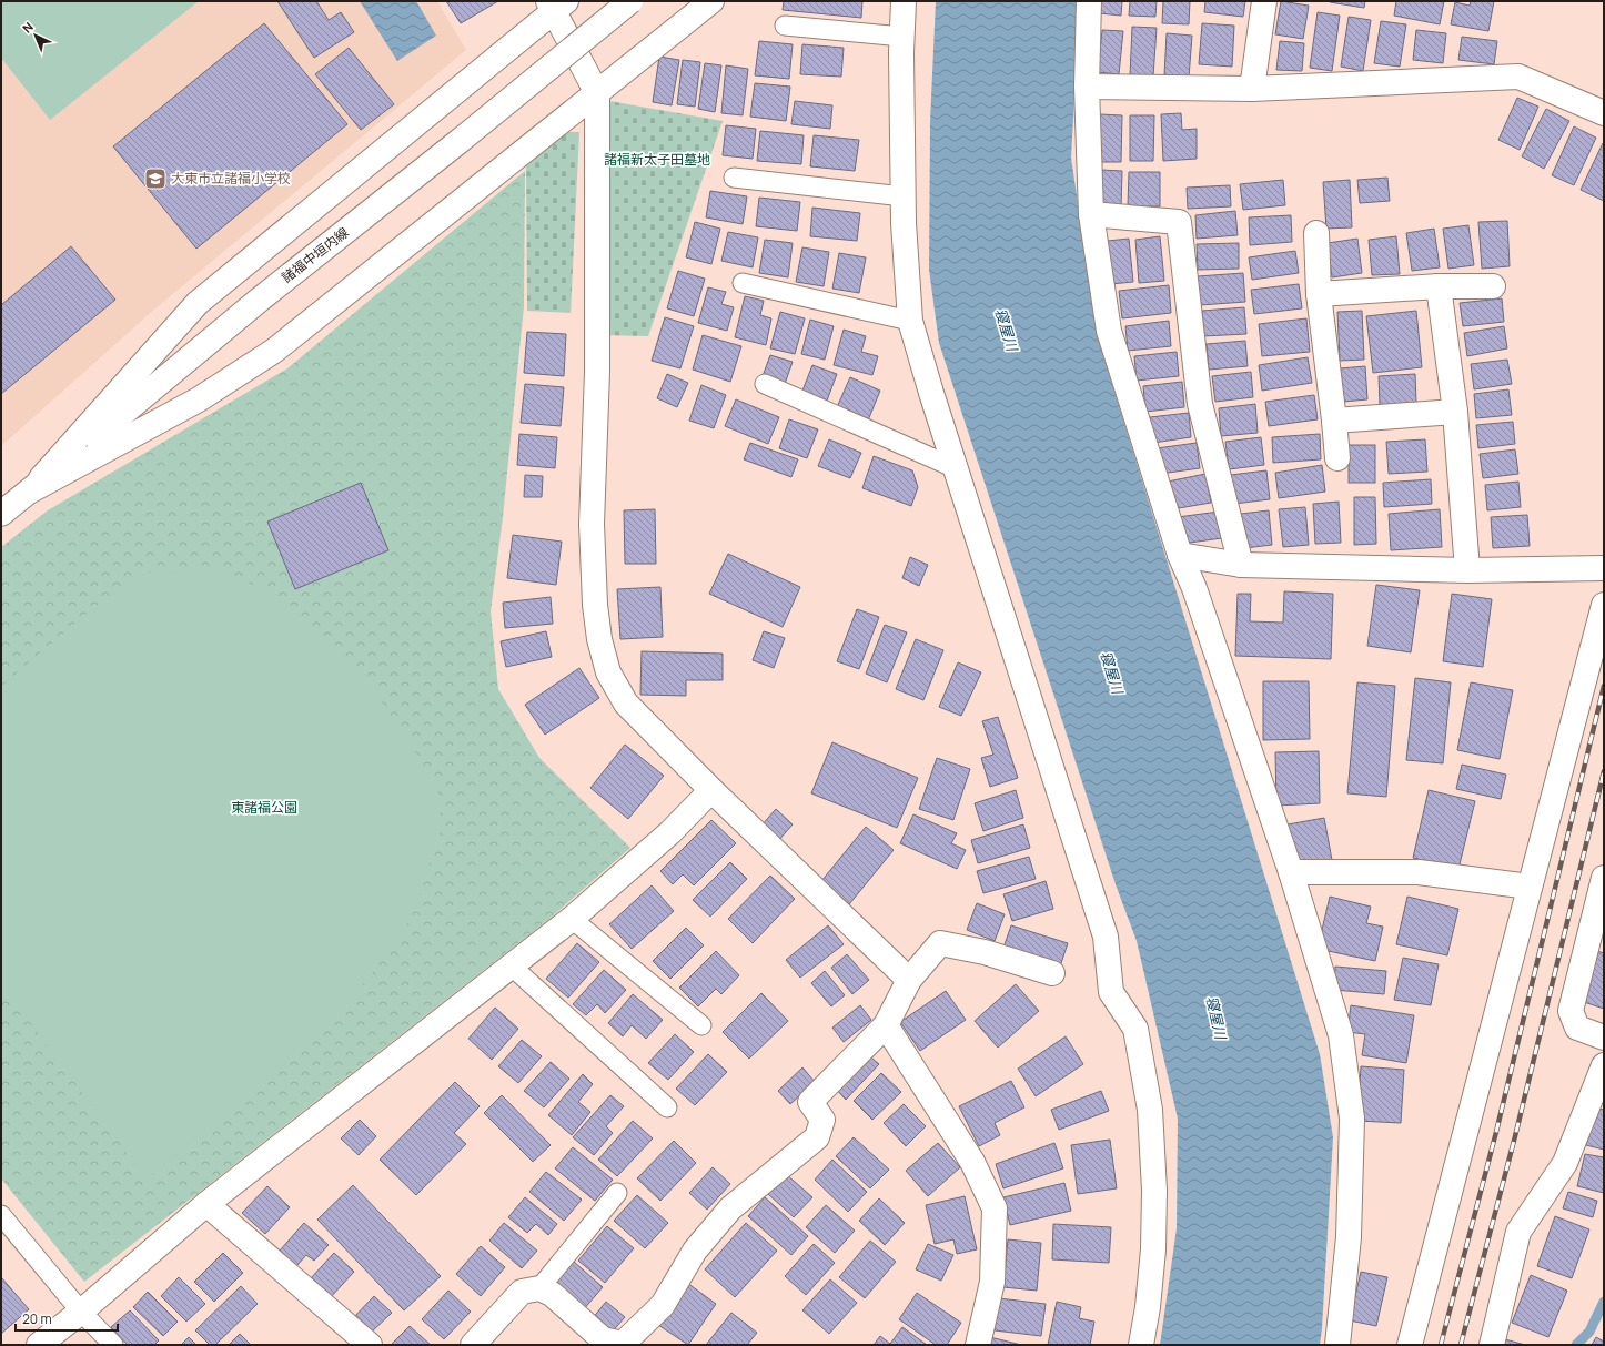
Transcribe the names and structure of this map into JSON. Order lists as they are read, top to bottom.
{
  "streets": {
    "street": ["諸福中垣内線"]
  },
  "water": ["寝屋川"],
  "parks": ["諸福新太子田墓地", "東諸福公園"],
  "places": {
    "school or university": ["大東市立諸福小学校"]
  },
  "scale_bar": "20 m",
  "north": "top left"
}
